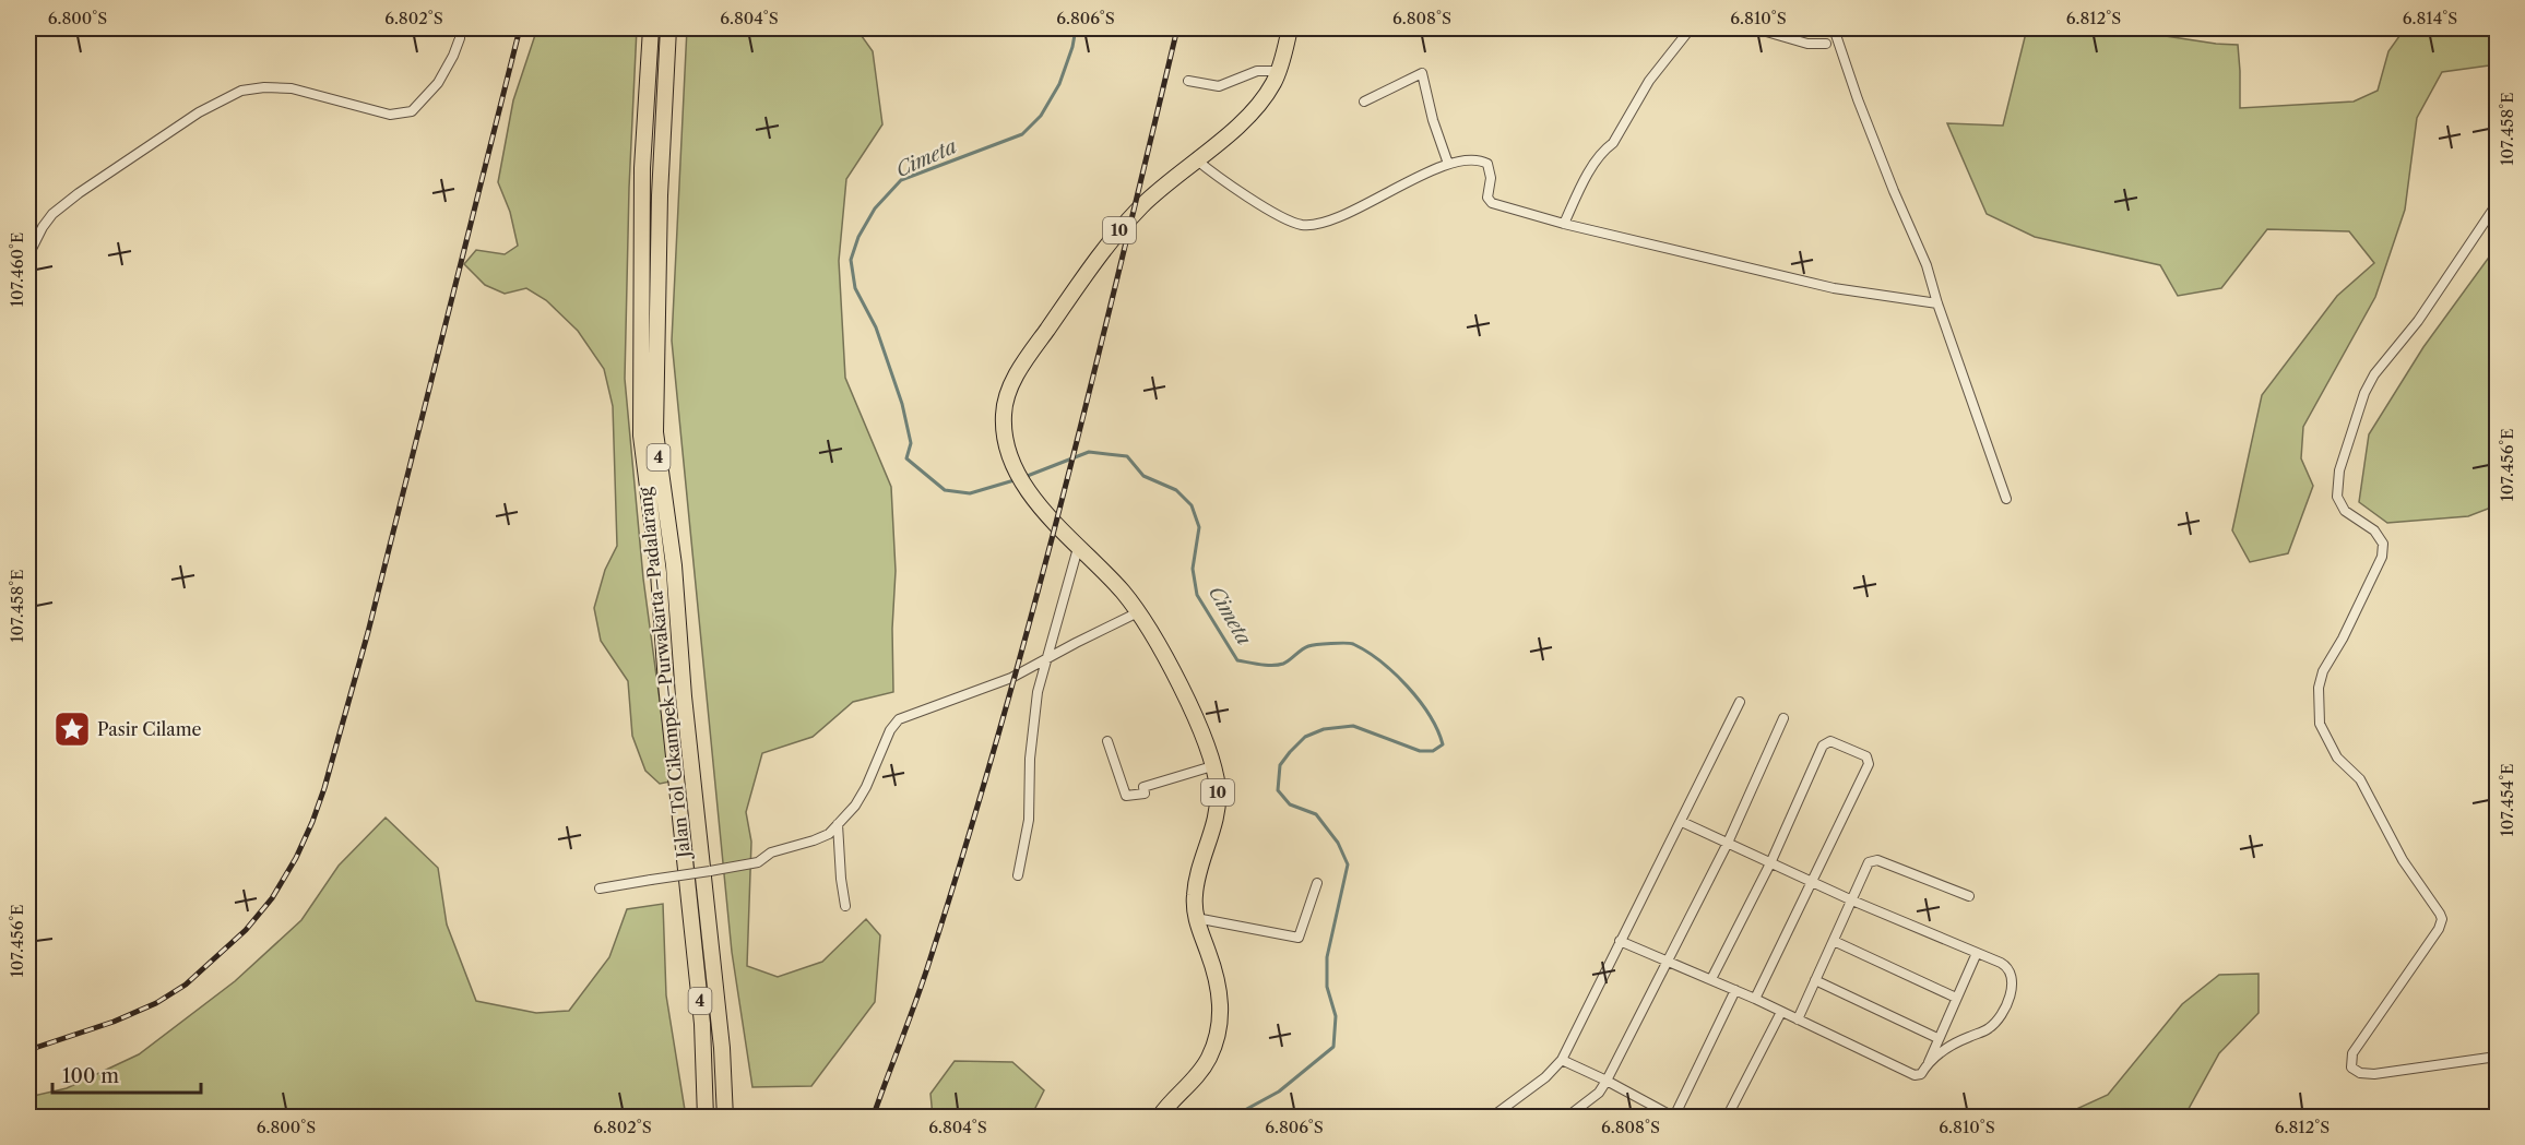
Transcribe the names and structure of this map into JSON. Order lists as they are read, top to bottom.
{
  "streets": {
    "highway": ["10", "4", "Jalan Tol Cikampek–Purwakarta–Padalarang"]
  },
  "water": ["Cimeta"],
  "places": {
    "place": ["Pasir Cilame"]
  },
  "scale_bar": "100 m",
  "coordinates": [
    "6.800°S",
    "6.802°S",
    "6.804°S",
    "6.806°S",
    "6.808°S",
    "6.810°S",
    "6.812°S",
    "6.814°S",
    "107.458°E",
    "107.460°E",
    "107.456°E",
    "107.454°E"
  ]
}
